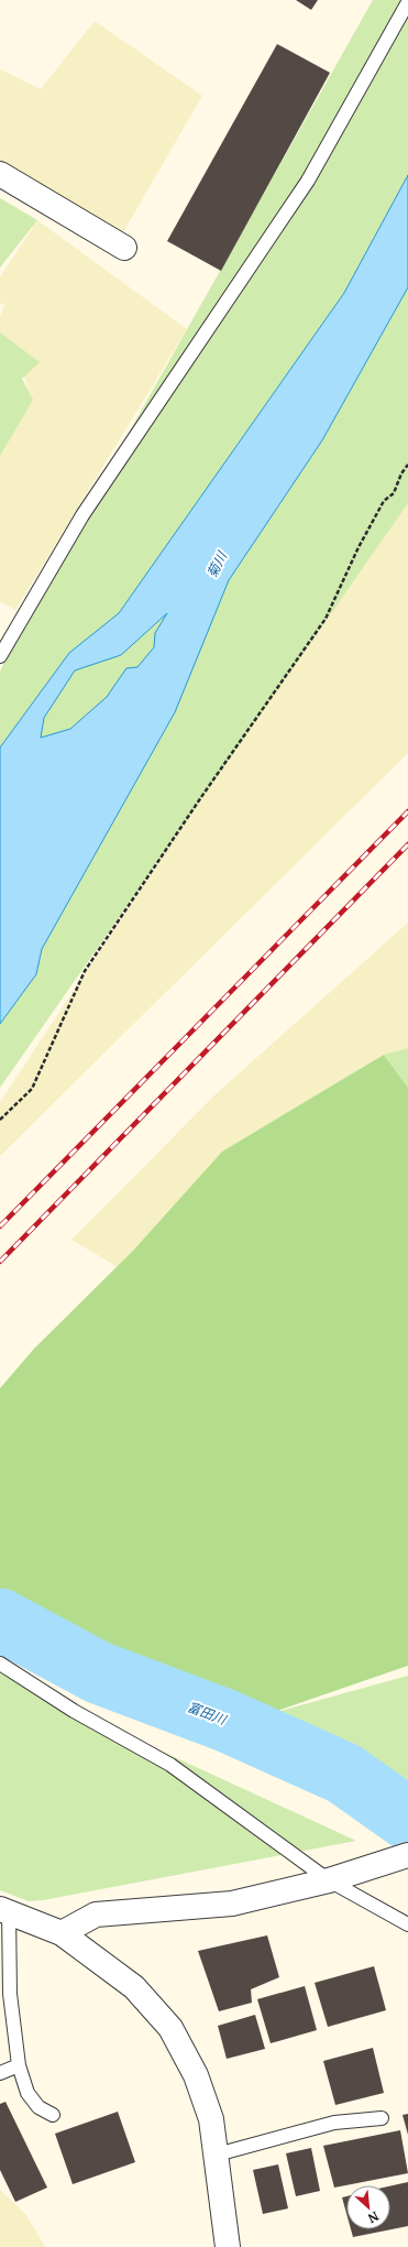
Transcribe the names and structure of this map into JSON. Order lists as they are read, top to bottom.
{
  "water": ["菊川", "富田川"],
  "north": "bottom right"
}
